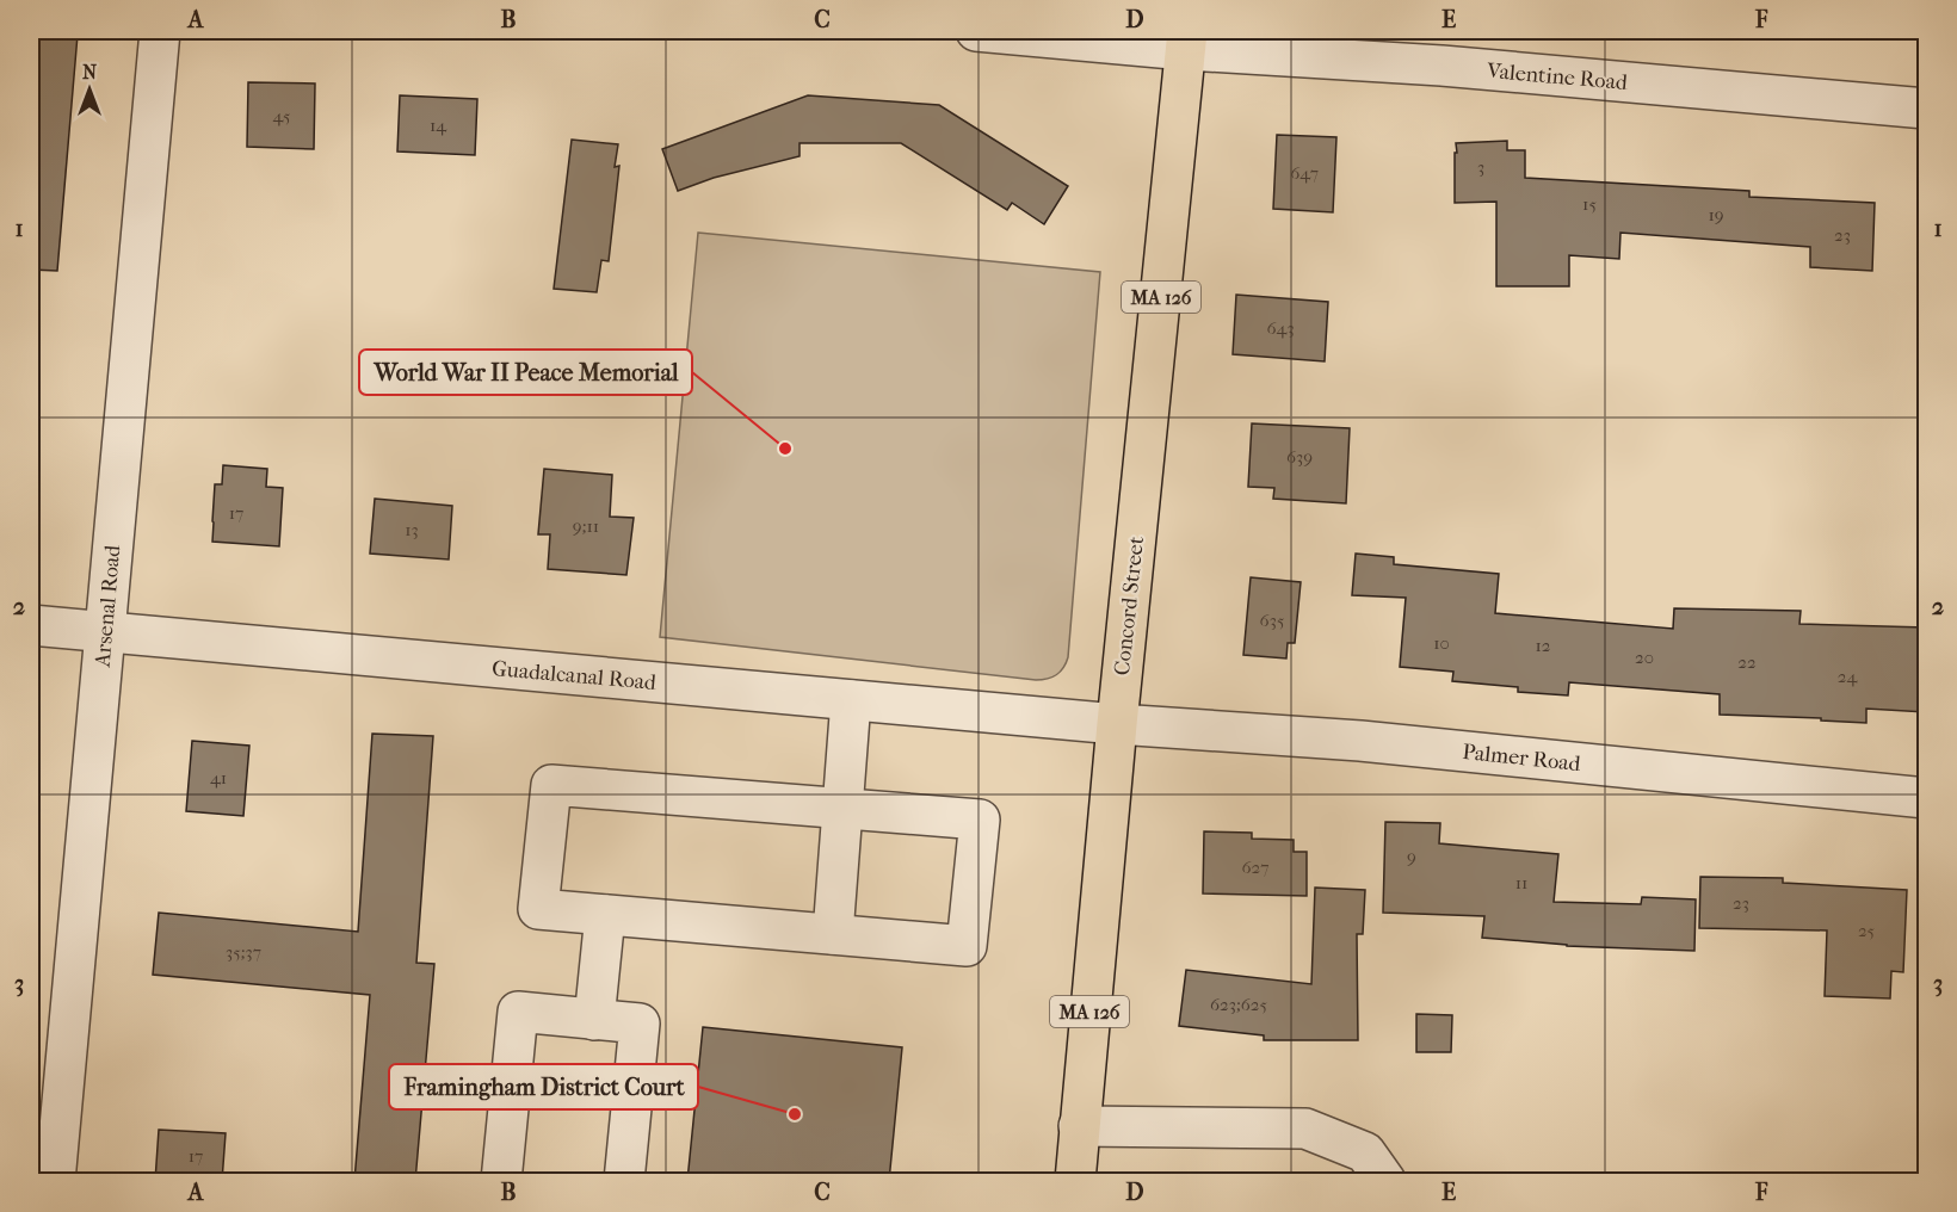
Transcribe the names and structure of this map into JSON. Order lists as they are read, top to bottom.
{
  "streets": {
    "main road": ["MA 126", "Concord Street"],
    "street": [
      "Valentine Road",
      "Arsenal Road",
      "Guadalcanal Road",
      "Palmer Road"
    ]
  },
  "crossings": [
    ["Valentine Road", "Concord Street"],
    ["Arsenal Road", "Guadalcanal Road"],
    ["Concord Street", "Guadalcanal Road"],
    ["Concord Street", "Palmer Road"],
    ["Guadalcanal Road", "Palmer Road"]
  ],
  "places": ["World War II Peace Memorial", "Framingham District Court"],
  "house_numbers": [
    "45",
    "14",
    "3",
    "647",
    "15",
    "19",
    "23",
    "643",
    "639",
    "17",
    "9;11",
    "13",
    "635",
    "10",
    "12",
    "20",
    "22",
    "24",
    "41",
    "9",
    "627",
    "11",
    "23",
    "25",
    "35;37",
    "623;625",
    "17"
  ],
  "north": "top",
  "grid": {
    "columns": [
      "A",
      "B",
      "C",
      "D",
      "E",
      "F"
    ],
    "rows": ["1", "2", "3"]
  }
}
